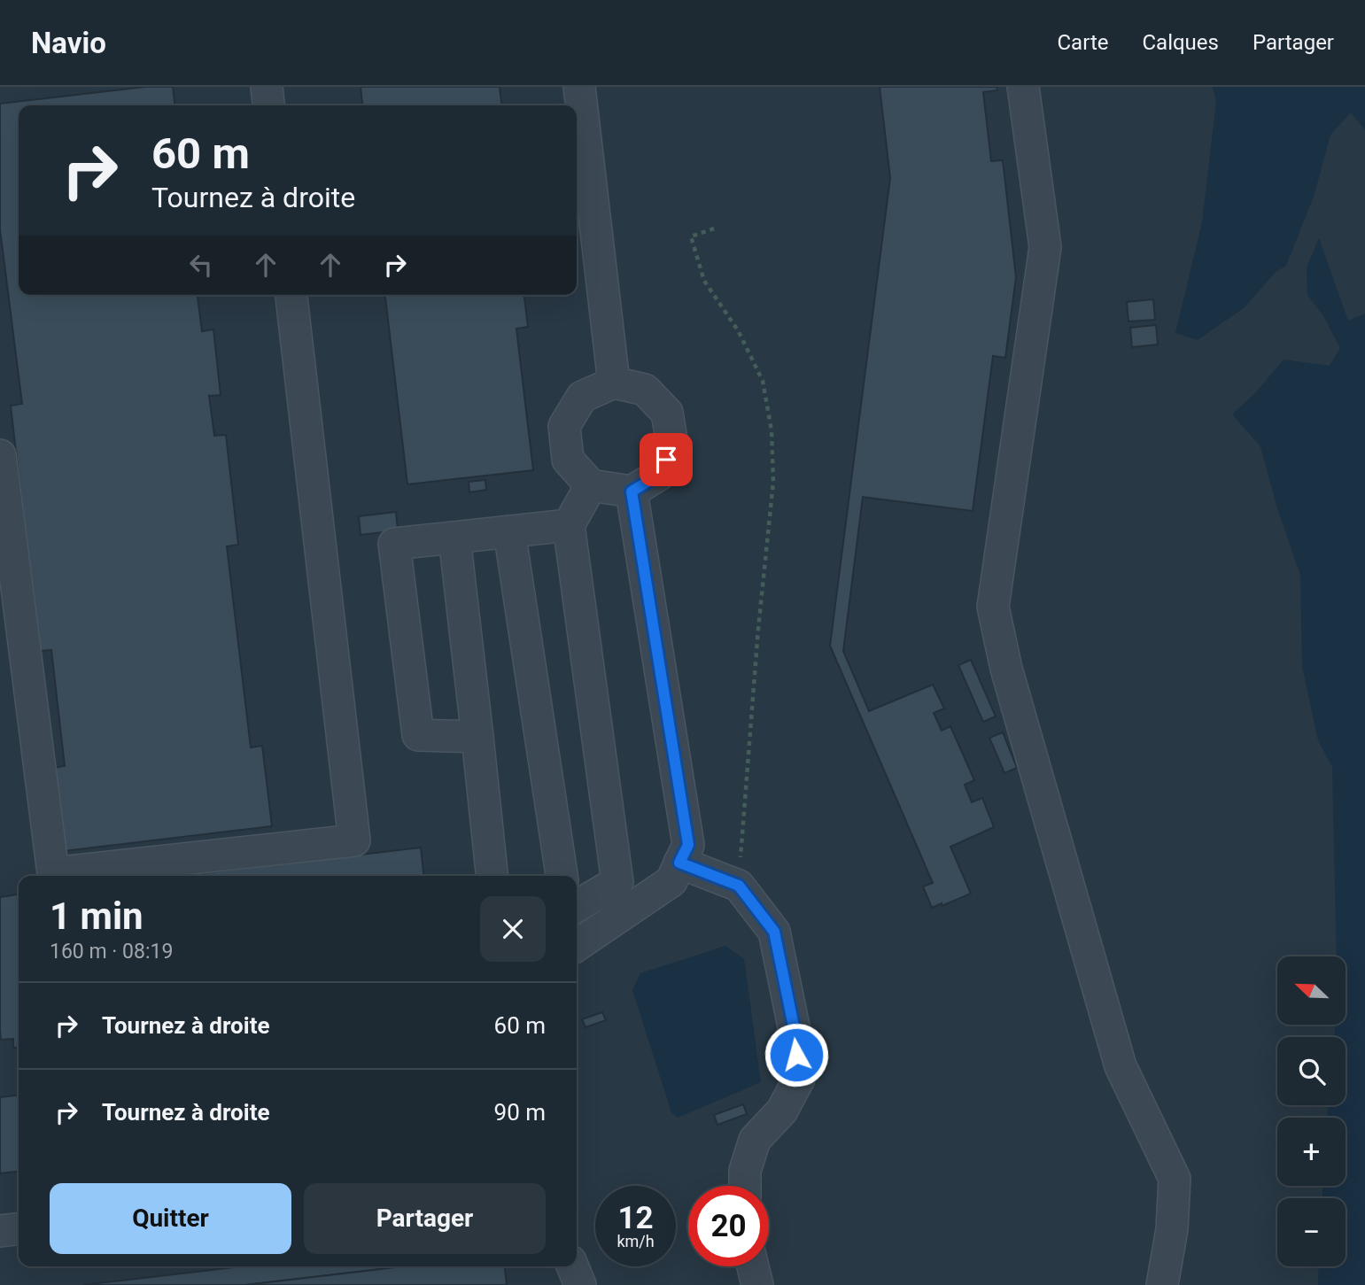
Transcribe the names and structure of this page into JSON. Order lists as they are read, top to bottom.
{
  "north": "top left",
  "page": {
    "header": "Navio",
    "nav": ["Carte", "Calques", "Partager"],
    "turn": ["60 m", "Tournez à droite"],
    "heading": ["1 min", "160 m · 08:19"],
    "map_buttons": ["+", "−"],
    "list": [
      {
        "name": "Tournez à droite",
        "value": "60 m"
      },
      {
        "name": "Tournez à droite",
        "value": "90 m"
      }
    ],
    "buttons": ["Quitter", "Partager"],
    "speed": "12 km/h",
    "limit": "20"
  }
}
